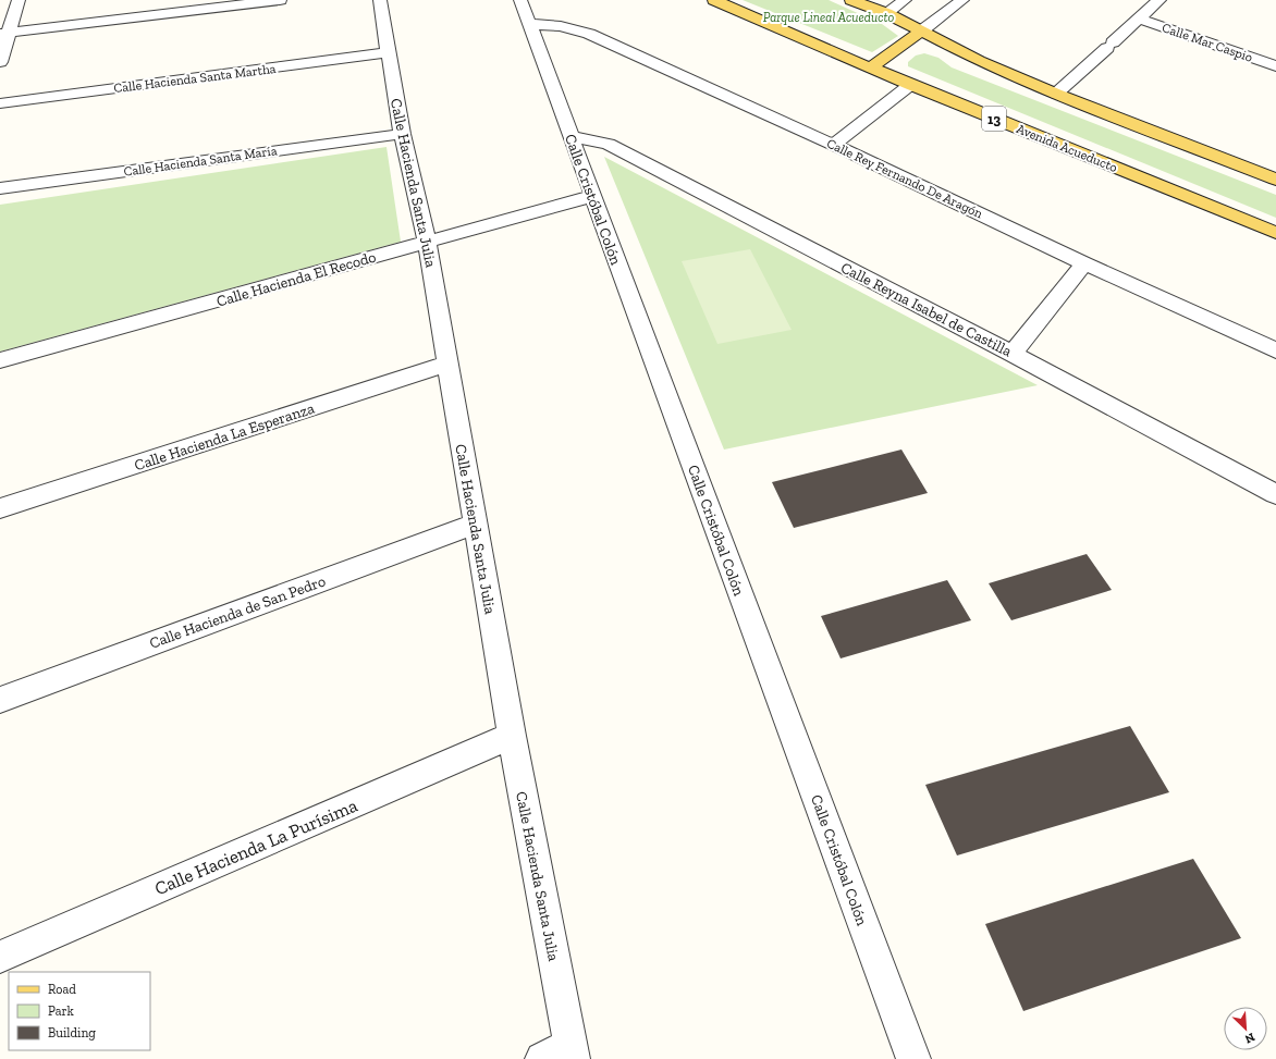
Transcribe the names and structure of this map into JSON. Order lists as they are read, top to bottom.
{
  "streets": {
    "main road": ["13", "Avenida Acueducto"],
    "street": [
      "Calle Mar Caspio",
      "Calle Hacienda Santa Martha",
      "Calle Hacienda Santa María",
      "Calle Rey Fernando De Aragón",
      "Calle Hacienda Santa Julia",
      "Calle Cristóbal Colón",
      "Calle Hacienda El Recodo",
      "Calle Reyna Isabel de Castilla",
      "Calle Hacienda La Esperanza",
      "Calle Hacienda de San Pedro",
      "Calle Hacienda La Purísima"
    ]
  },
  "crossings": [
    ["Calle Hacienda Santa Martha", "Calle Hacienda Santa Julia"],
    ["Calle Hacienda Santa María", "Calle Hacienda Santa Julia"],
    ["Calle Rey Fernando De Aragón", "Calle Cristóbal Colón"],
    ["Calle Hacienda Santa Julia", "Calle Hacienda El Recodo"],
    ["Calle Hacienda Santa Julia", "Calle Hacienda La Esperanza"],
    ["Calle Hacienda Santa Julia", "Calle Hacienda de San Pedro"],
    ["Calle Hacienda Santa Julia", "Calle Hacienda La Purísima"],
    ["Calle Cristóbal Colón", "Calle Hacienda El Recodo"],
    ["Calle Cristóbal Colón", "Calle Reyna Isabel de Castilla"]
  ],
  "parks": ["Parque Lineal Acueducto"],
  "legend": ["Road", "Park", "Building"],
  "north": "bottom right"
}
